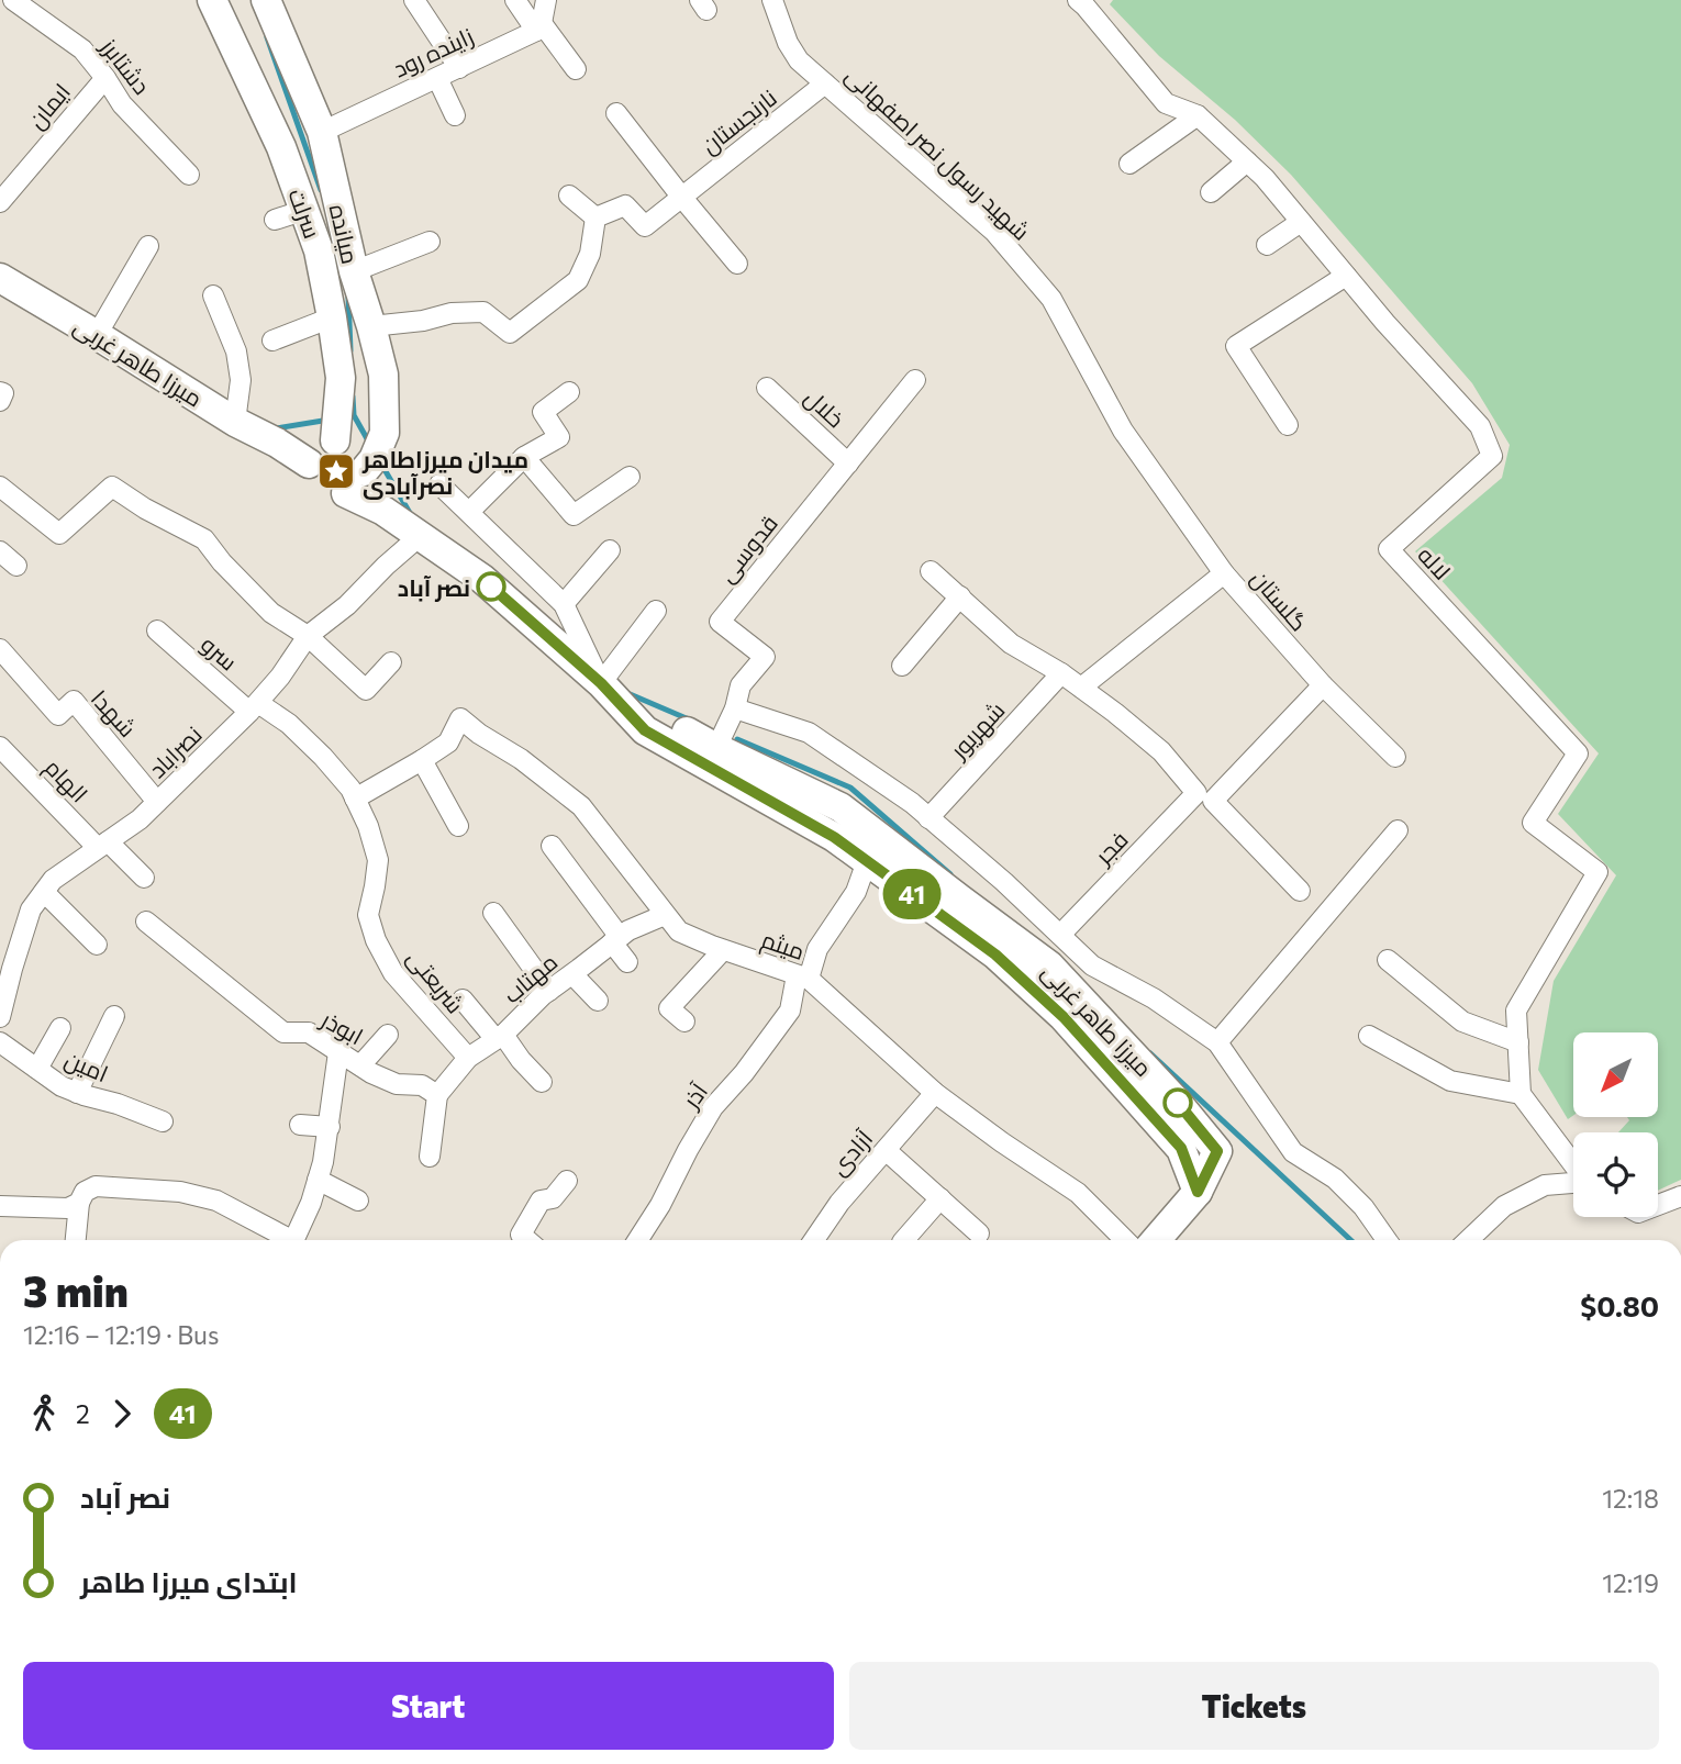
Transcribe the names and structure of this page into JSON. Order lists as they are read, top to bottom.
{
  "streets": {
    "main road": ["سرلت", "میانده", "میرزا طاهر غربی"],
    "street": [
      "زاینده رود",
      "دشتابرز",
      "ایمان",
      "نارنجستان",
      "شهید رسول نصر اصفهانی",
      "خلال",
      "قدوسی",
      "لاله",
      "گلستان",
      "سرو",
      "شهدا",
      "شهریور",
      "نصراباد",
      "الهام",
      "فجر",
      "میثم",
      "مهتاب",
      "شریعتی",
      "ابوذر",
      "امین",
      "آذر",
      "آزادی"
    ]
  },
  "crossings": [
    ["زاینده رود", "سرلت"],
    ["زاینده رود", "میانده"],
    ["دشتابرز", "ایمان"],
    ["نارنجستان", "شهید رسول نصر اصفهانی"],
    ["شهید رسول نصر اصفهانی", "گلستان"],
    ["سرلت", "میانده"],
    ["سرلت", "میرزا طاهر غربی"],
    ["میانده", "میرزا طاهر غربی"],
    ["میرزا طاهر غربی", "قدوسی"],
    ["میرزا طاهر غربی", "نصراباد"],
    ["میرزا طاهر غربی", "آذر"],
    ["خلال", "قدوسی"],
    ["گلستان", "فجر"],
    ["سرو", "نصراباد"],
    ["سرو", "شریعتی"],
    ["شهدا", "نصراباد"],
    ["نصراباد", "الهام"],
    ["نصراباد", "شریعتی"],
    ["میثم", "مهتاب"],
    ["میثم", "آذر"],
    ["میثم", "آزادی"],
    ["مهتاب", "شریعتی"],
    ["مهتاب", "ابوذر"]
  ],
  "places": {
    "place": ["میدان میرزاطاهر نصرآبادی"],
    "other": ["نصر آباد"]
  },
  "lines": ["bus line 41"],
  "north": "bottom left",
  "page": {
    "on_map": "41",
    "heading": ["3 min", "12:16 – 12:19 · Bus", "$0.80"],
    "legs": ["2", "41"],
    "list": [
      {
        "name": "نصر آباد",
        "value": "12:18"
      },
      {
        "name": "ابتدای میرزا طاهر",
        "value": "12:19"
      }
    ],
    "buttons": ["Start", "Tickets"]
  }
}
